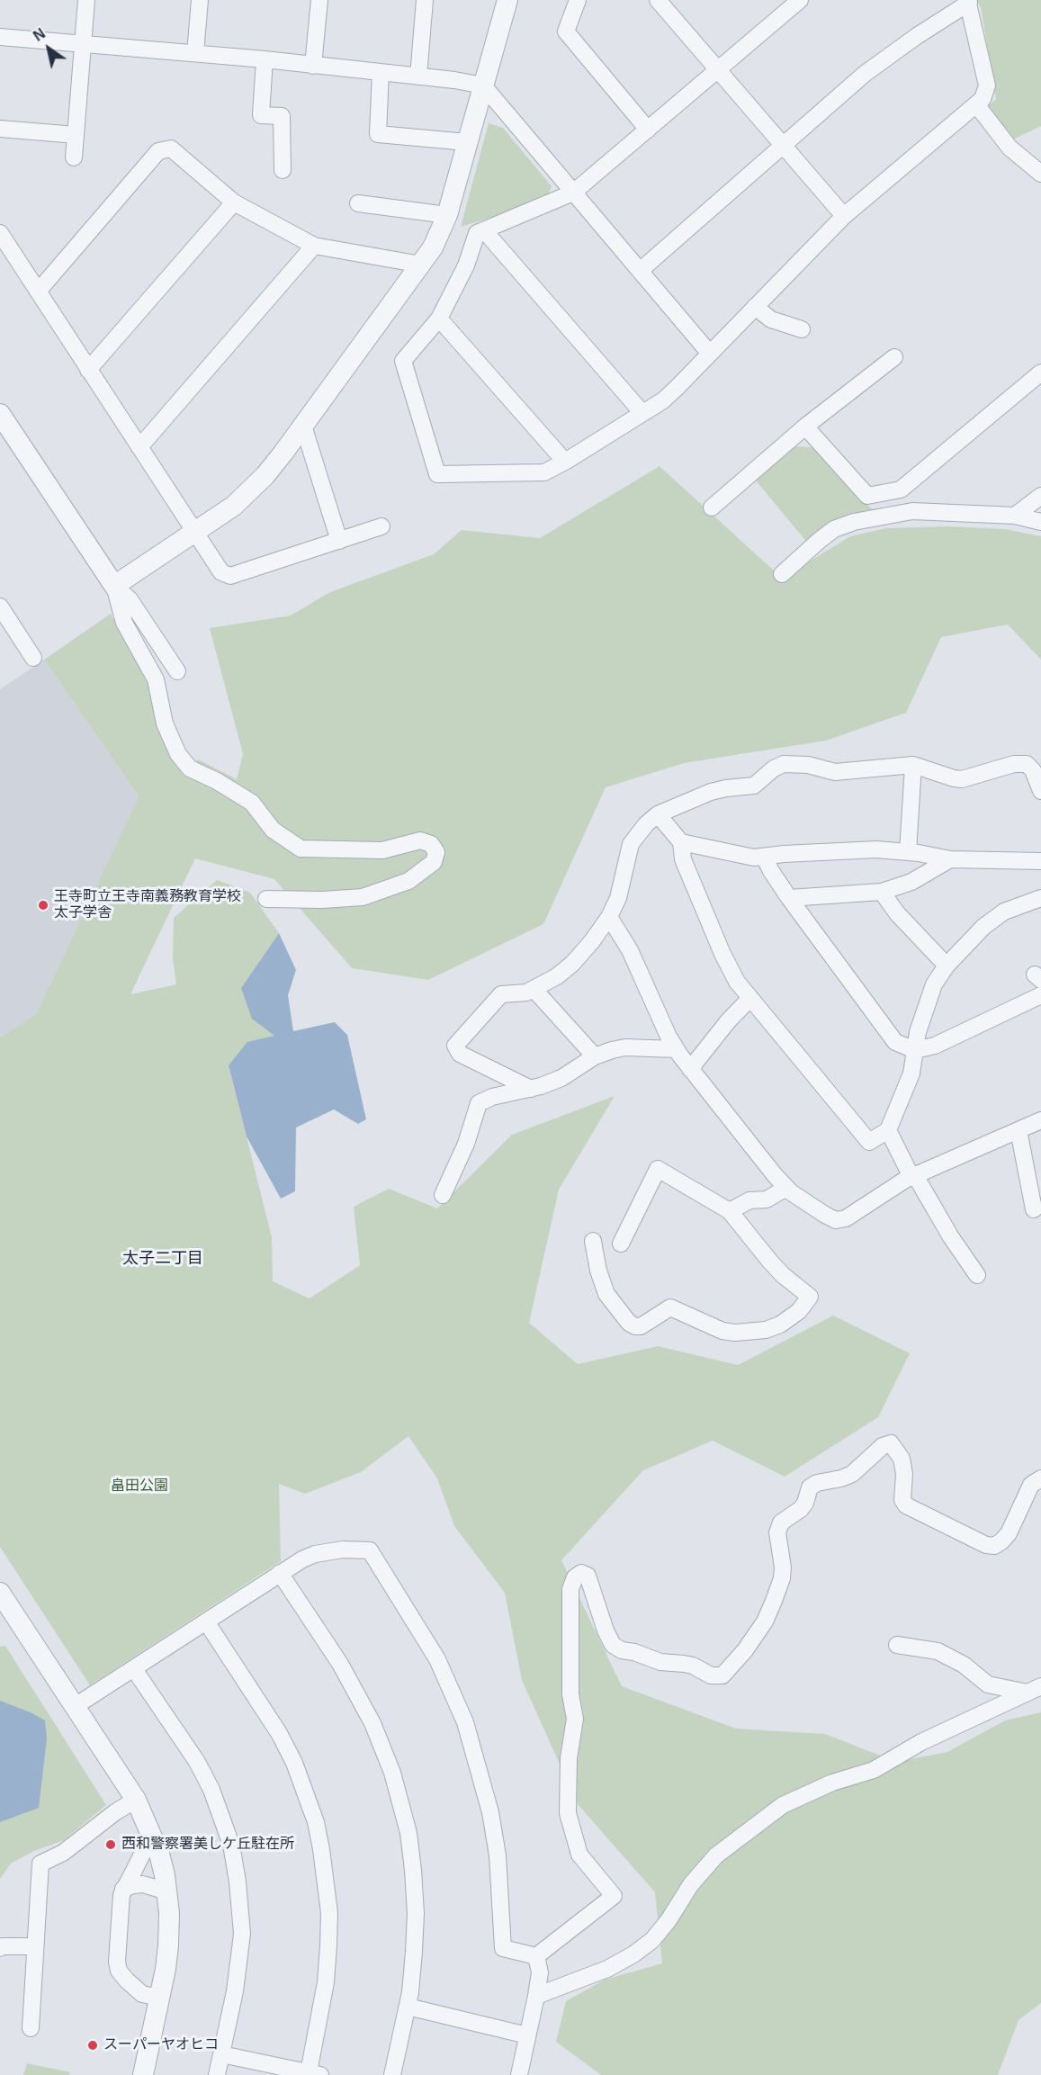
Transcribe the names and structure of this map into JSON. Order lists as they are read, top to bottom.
{
  "districts": ["太子二丁目"],
  "parks": ["畠田公園"],
  "places": ["王寺町立王寺南義務教育学校 太子学舎", "西和警察署美しケ丘駐在所", "スーパーヤオヒコ"],
  "north": "top left"
}
